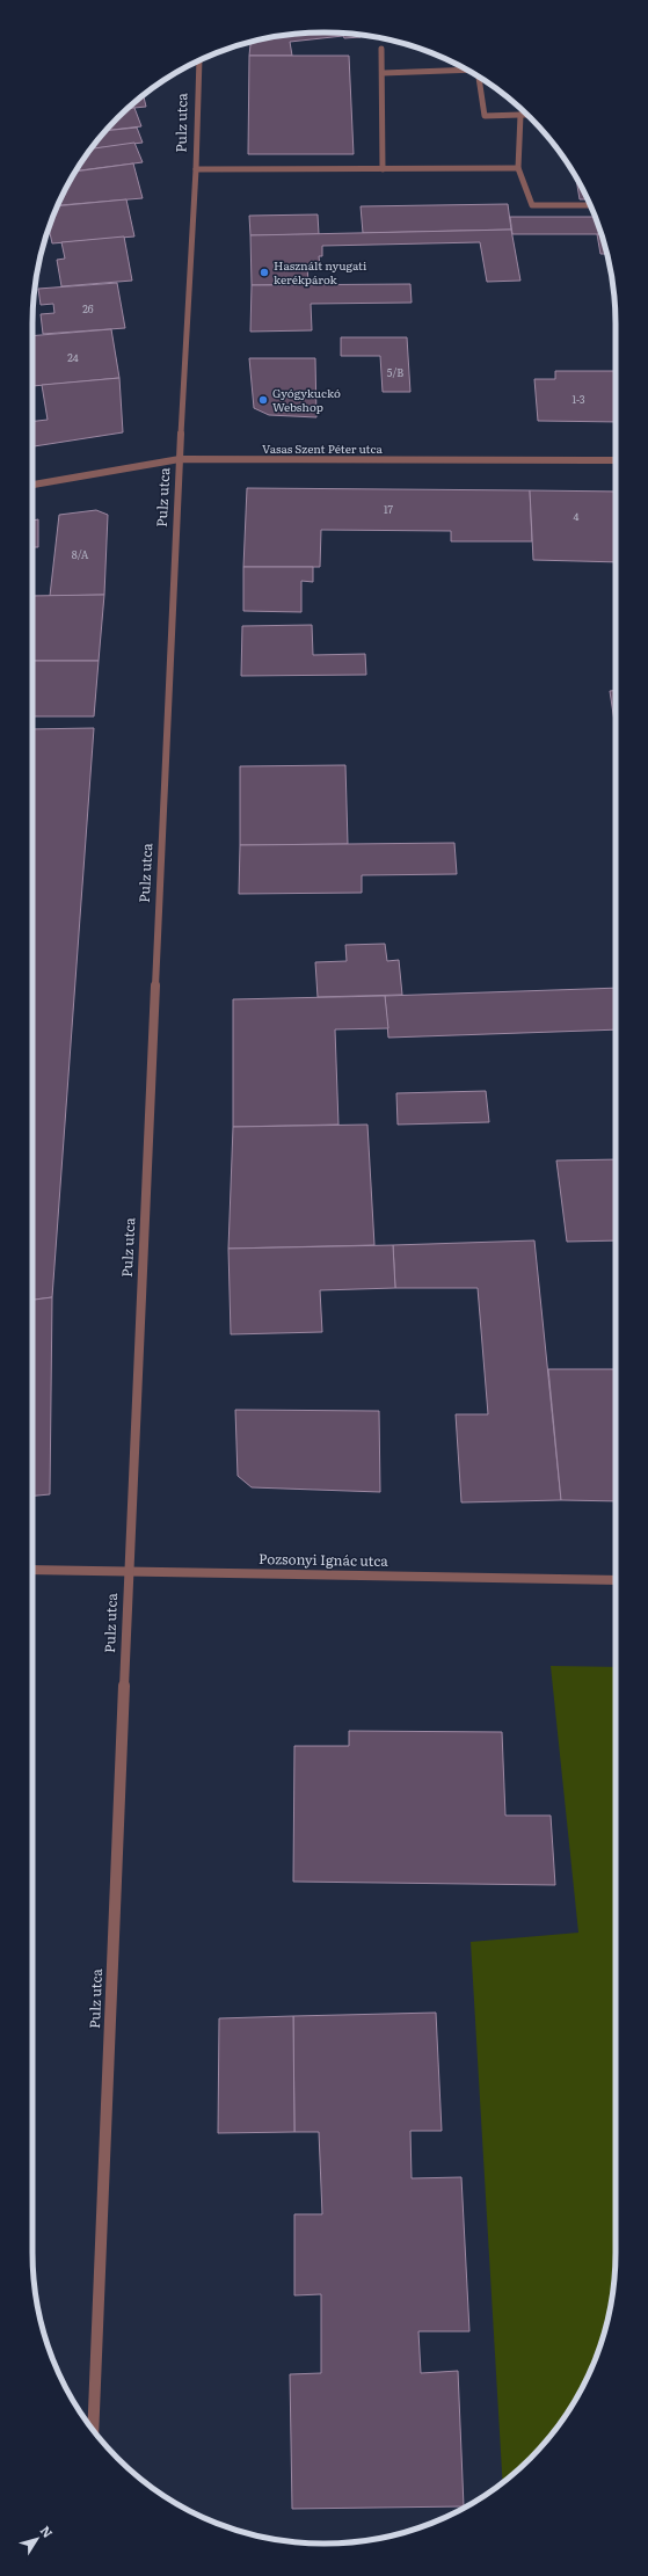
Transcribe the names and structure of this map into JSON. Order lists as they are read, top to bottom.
{
  "streets": {
    "street": ["Pulz utca", "Vasas Szent Péter utca", "Pozsonyi Ignác utca"]
  },
  "crossings": [
    ["Pulz utca", "Vasas Szent Péter utca"],
    ["Pulz utca", "Pozsonyi Ignác utca"]
  ],
  "places": ["Használt nyugati kerékpárok", "Gyógykuckó Webshop"],
  "house_numbers": [
    "26",
    "24",
    "5/B",
    "1-3",
    "17",
    "4",
    "8/A"
  ],
  "north": "top right"
}
